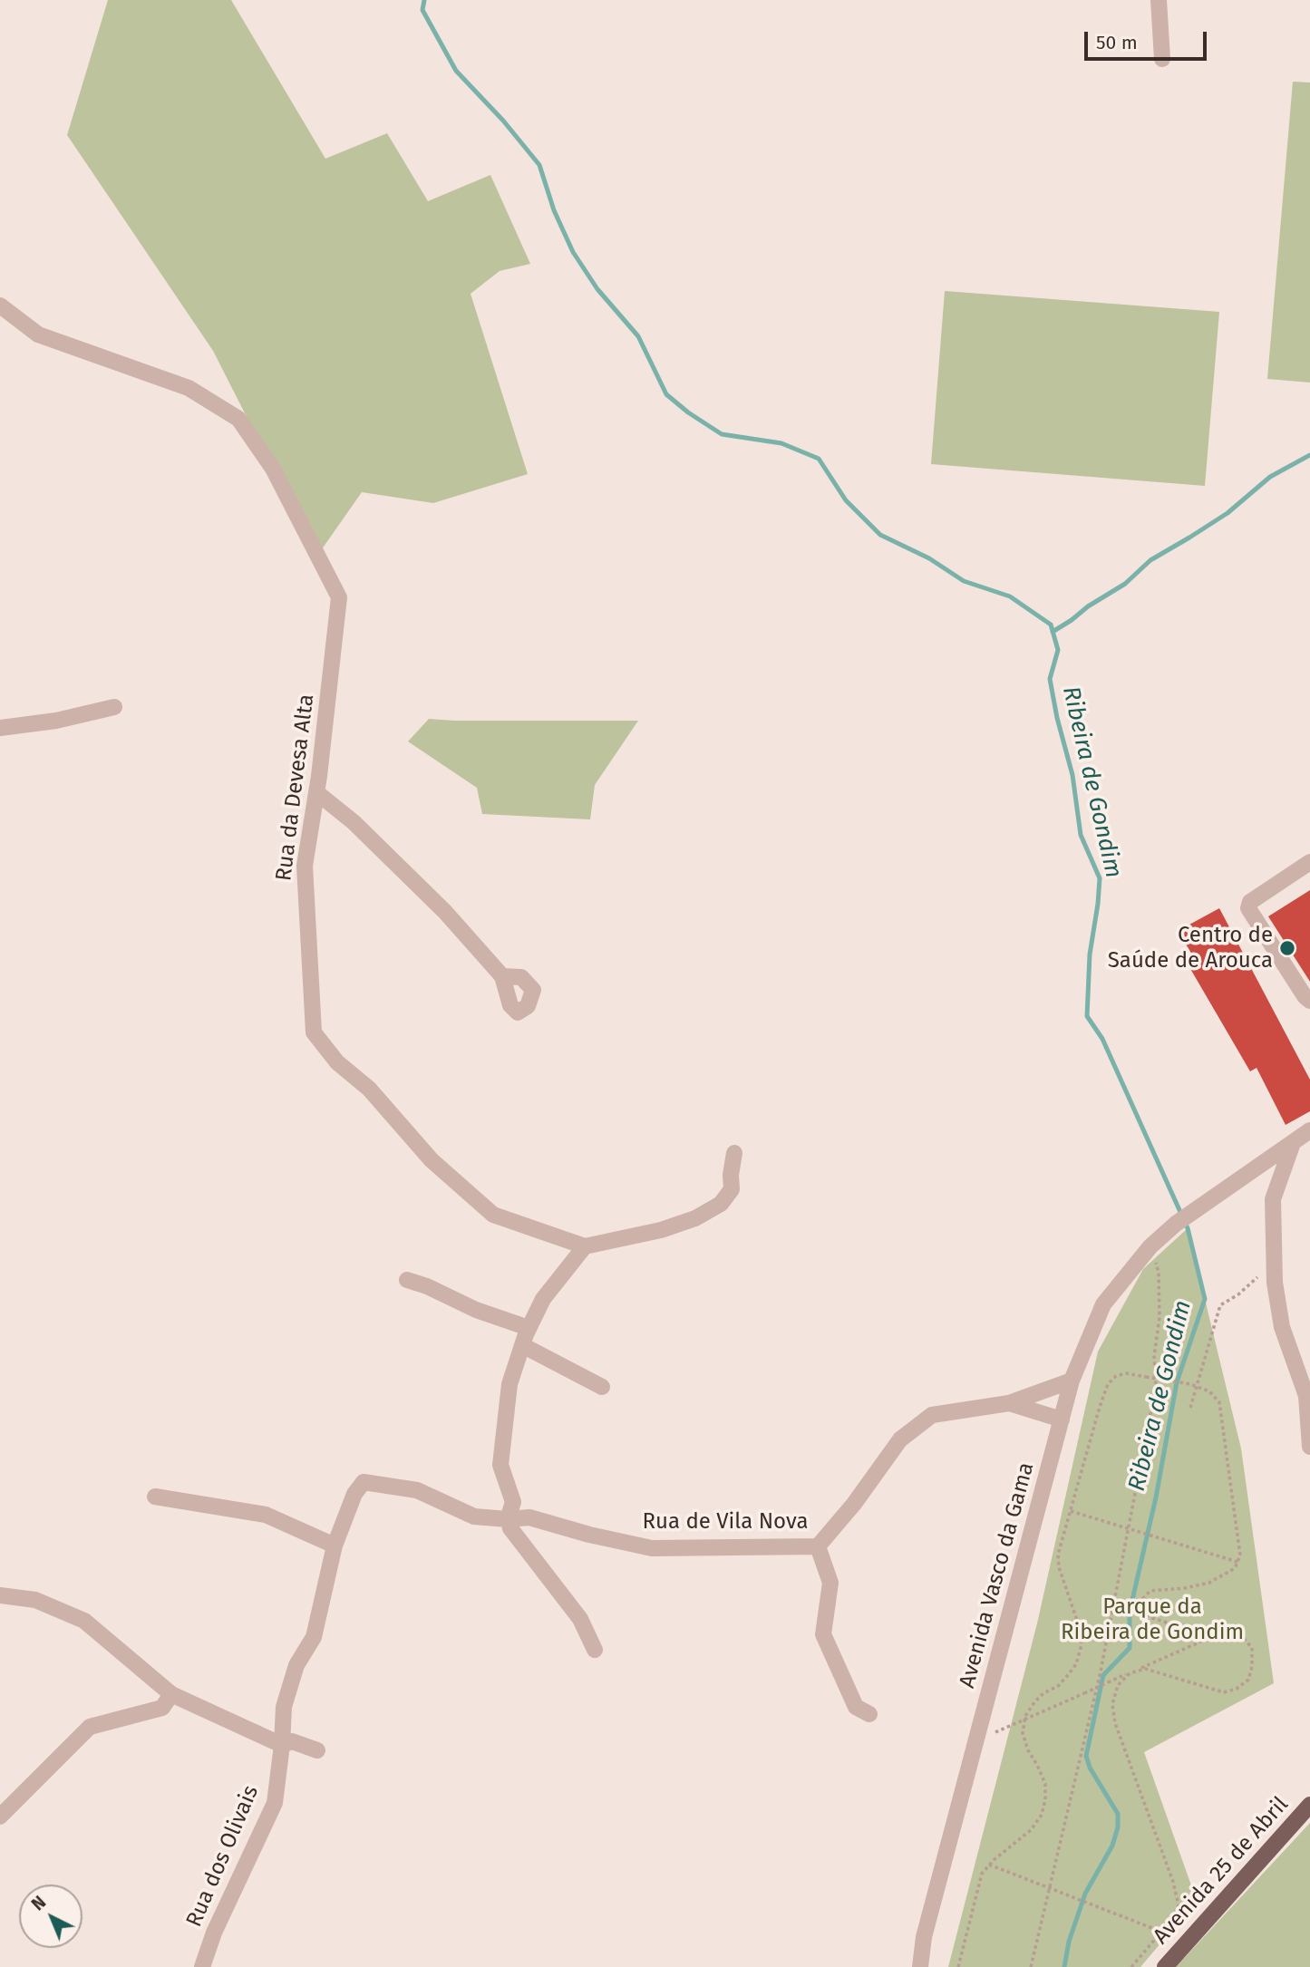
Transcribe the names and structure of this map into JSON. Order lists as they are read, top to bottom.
{
  "streets": {
    "main road": ["Avenida 25 de Abril"],
    "street": [
      "Rua da Devesa Alta",
      "Rua de Vila Nova",
      "Avenida Vasco da Gama",
      "Rua dos Olivais"
    ]
  },
  "crossings": [
    ["Rua de Vila Nova", "Avenida Vasco da Gama"],
    ["Rua de Vila Nova", "Rua dos Olivais"]
  ],
  "water": ["Ribeira de Gondim"],
  "parks": ["Parque da Ribeira de Gondim"],
  "places": ["Centro de Saúde de Arouca"],
  "scale_bar": "50 m",
  "north": "top left"
}
